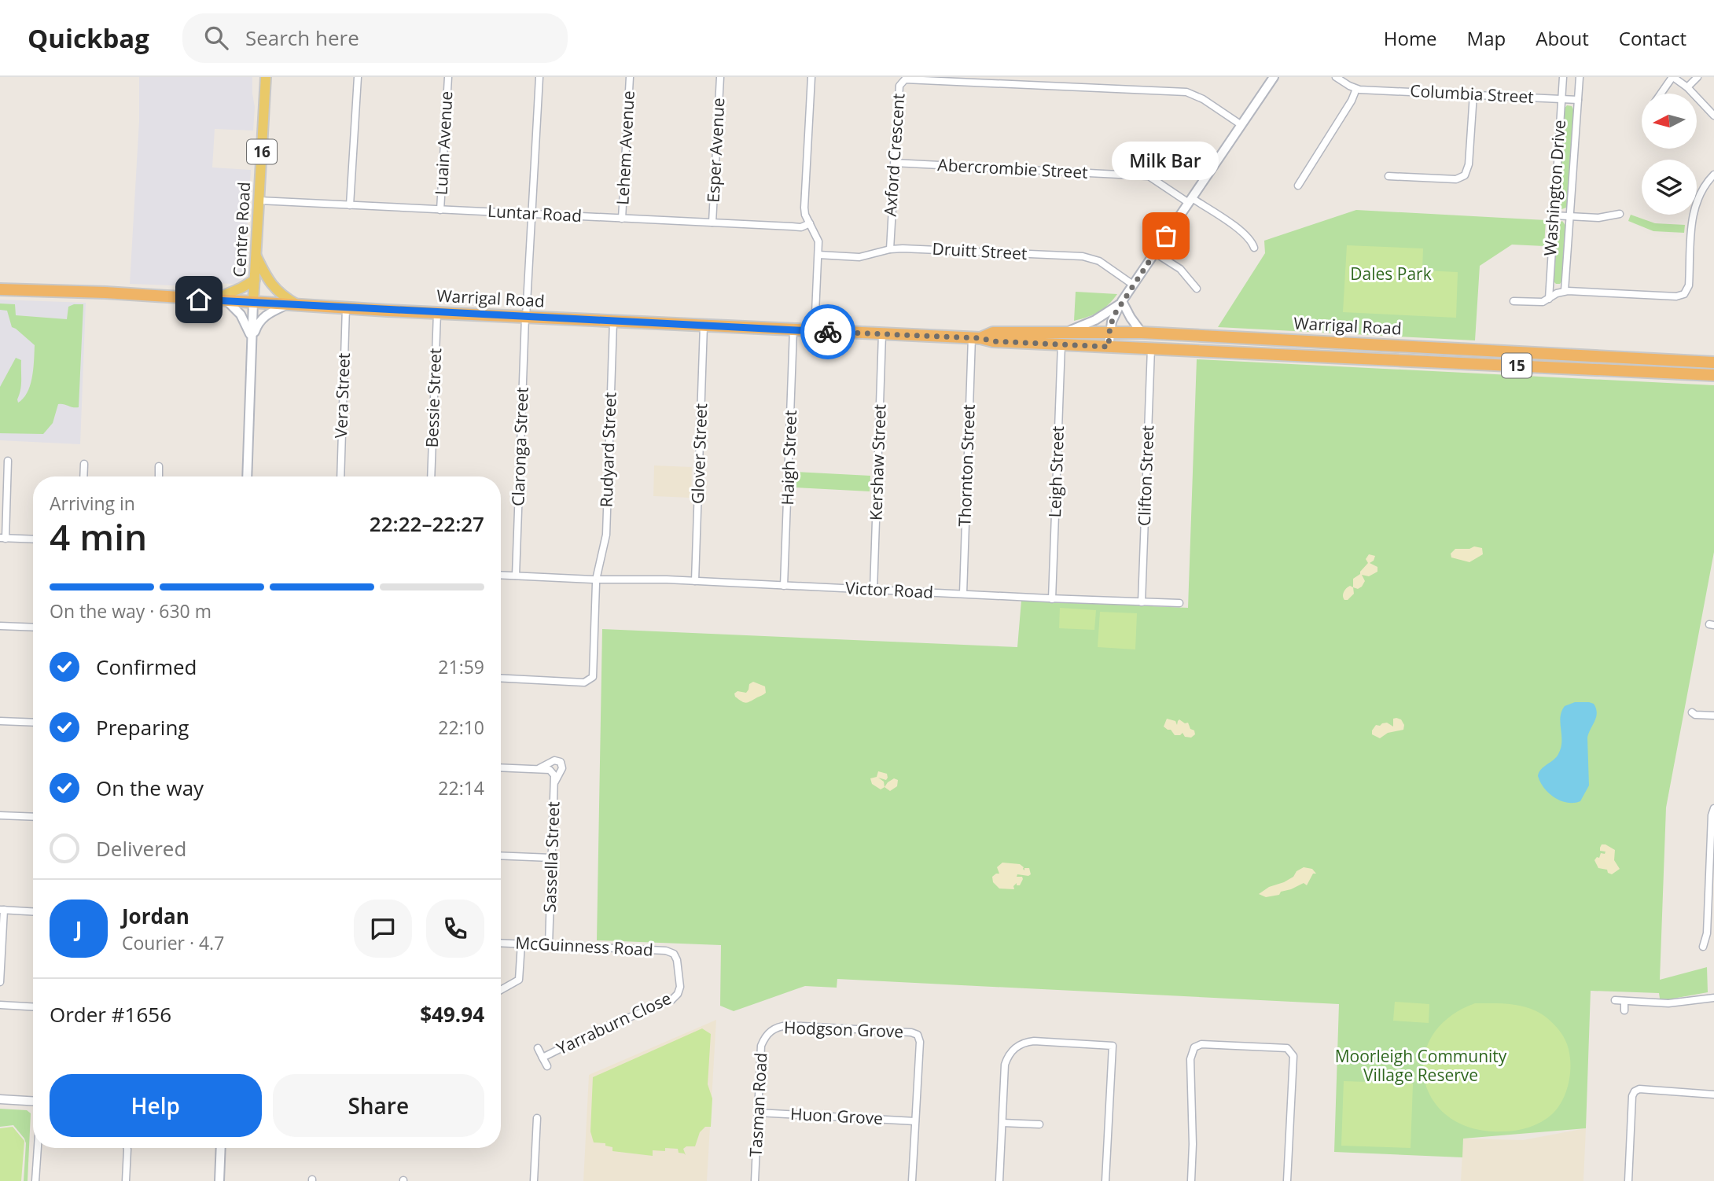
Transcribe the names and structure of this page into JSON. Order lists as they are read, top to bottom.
{
  "streets": {
    "highway": ["Warrigal Road", "15"],
    "main road": ["16", "Centre Road"],
    "street": [
      "Columbia Street",
      "Luain Avenue",
      "Lehem Avenue",
      "Esper Avenue",
      "Axford Crescent",
      "Abercrombie Street",
      "Washington Drive",
      "Luntar Road",
      "Druitt Street",
      "Vera Street",
      "Bessie Street",
      "Claronga Street",
      "Rudyard Street",
      "Glover Street",
      "Haigh Street",
      "Kershaw Street",
      "Thornton Street",
      "Leigh Street",
      "Clifton Street",
      "Victor Road",
      "Sassella Street",
      "McGuinness Road",
      "Yarraburn Close",
      "Hodgson Grove",
      "Tasman Road",
      "Huon Grove"
    ]
  },
  "crossings": [
    ["Columbia Street", "Washington Drive"],
    ["Luain Avenue", "Luntar Road"],
    ["Lehem Avenue", "Luntar Road"],
    ["Esper Avenue", "Luntar Road"],
    ["Axford Crescent", "Abercrombie Street"],
    ["Axford Crescent", "Druitt Street"],
    ["Luntar Road", "Centre Road"],
    ["Luntar Road", "Claronga Street"],
    ["Centre Road", "Warrigal Road"],
    ["Warrigal Road", "Vera Street"],
    ["Warrigal Road", "Bessie Street"],
    ["Warrigal Road", "Claronga Street"],
    ["Warrigal Road", "Rudyard Street"],
    ["Warrigal Road", "Glover Street"],
    ["Warrigal Road", "Haigh Street"],
    ["Warrigal Road", "Kershaw Street"],
    ["Warrigal Road", "Thornton Street"],
    ["Warrigal Road", "Leigh Street"],
    ["Warrigal Road", "Clifton Street"],
    ["Claronga Street", "Victor Road"],
    ["Rudyard Street", "Victor Road"],
    ["Glover Street", "Victor Road"],
    ["Haigh Street", "Victor Road"],
    ["Kershaw Street", "Victor Road"],
    ["Thornton Street", "Victor Road"],
    ["Leigh Street", "Victor Road"],
    ["Clifton Street", "Victor Road"],
    ["Sassella Street", "McGuinness Road"],
    ["McGuinness Road", "Yarraburn Close"],
    ["Hodgson Grove", "Tasman Road"],
    ["Hodgson Grove", "Huon Grove"],
    ["Tasman Road", "Huon Grove"]
  ],
  "parks": ["Dales Park", "Moorleigh Community Village Reserve"],
  "places": ["Milk Bar"],
  "north": "left",
  "page": {
    "header": "Quickbag",
    "search": "Search here",
    "nav": [
      "Home",
      "Map",
      "About",
      "Contact"
    ],
    "bubble": "Milk Bar",
    "heading": ["4 min", "Arriving in", "22:22–22:27"],
    "panel": [
      "Jordan",
      "Courier · 4.7",
      "Order #1656",
      "$49.94"
    ],
    "bar": "On the way · 630 m",
    "list": [
      ["Confirmed", "21:59"],
      ["Preparing", "22:10"],
      ["On the way", "22:14"],
      "Delivered"
    ],
    "round": "J",
    "buttons": ["Help", "Share"]
  }
}
